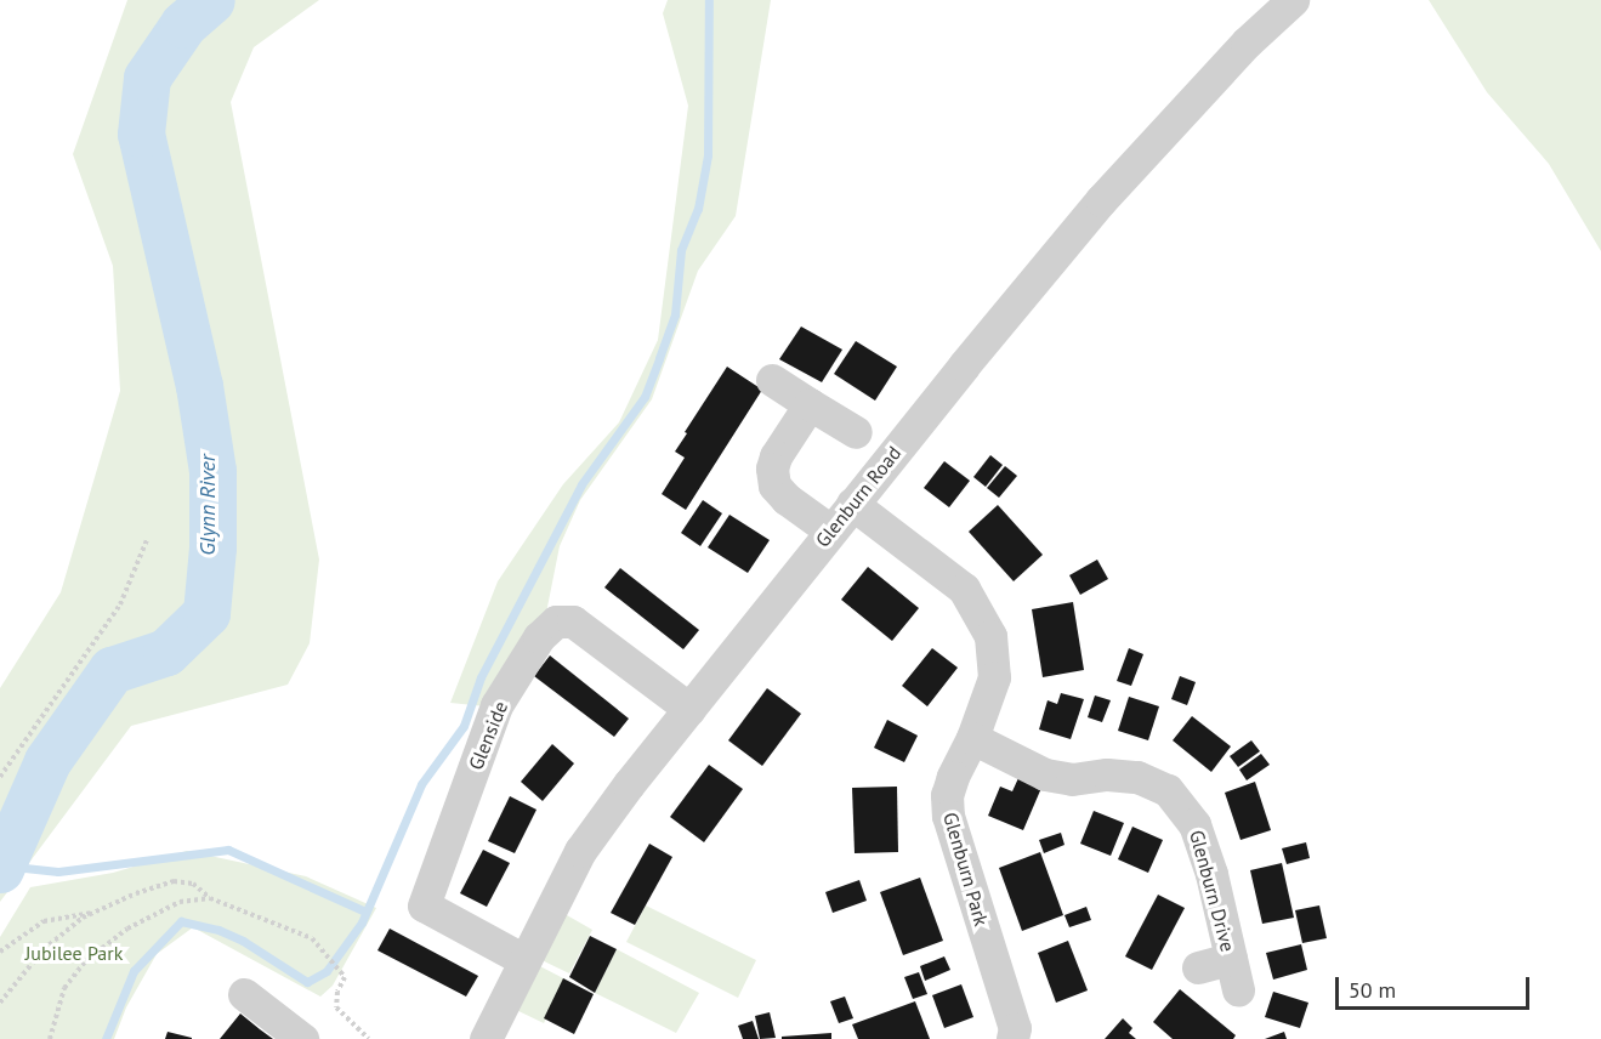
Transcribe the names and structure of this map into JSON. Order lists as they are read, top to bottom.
{
  "streets": {
    "street": [
      "Glenburn Road",
      "Glenside",
      "Glenburn Park",
      "Glenburn Drive"
    ]
  },
  "crossings": [
    ["Glenburn Road", "Glenside"],
    ["Glenburn Road", "Glenburn Park"],
    ["Glenburn Park", "Glenburn Drive"]
  ],
  "water": ["Glynn River"],
  "parks": ["Jubilee Park"],
  "scale_bar": "50 m"
}
